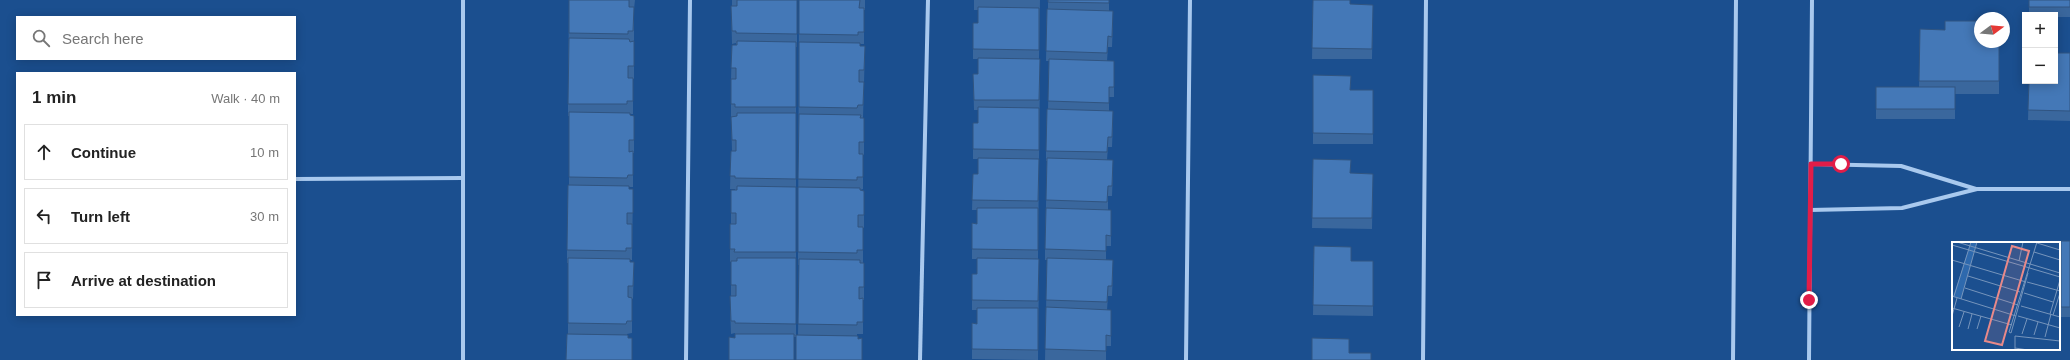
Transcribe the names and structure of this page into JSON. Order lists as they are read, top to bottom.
{
  "north": "right",
  "page": {
    "map_buttons": ["+", "−"],
    "search": "Search here",
    "heading": ["1 min", "Walk · 40 m"],
    "list": [
      ["Continue", "10 m"],
      ["Turn left", "30 m"],
      "Arrive at destination"
    ]
  }
}
